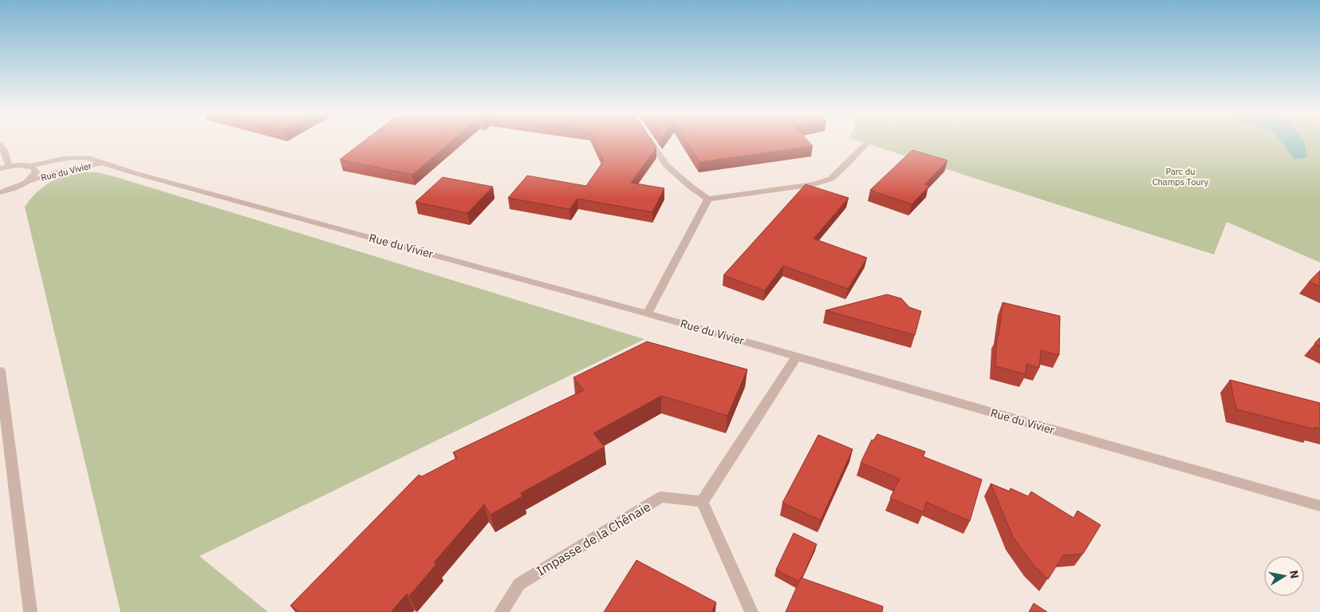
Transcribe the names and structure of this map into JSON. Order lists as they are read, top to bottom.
{
  "streets": {
    "street": ["Rue du Vivier", "Impasse de la Chênaie"]
  },
  "parks": ["Parc du Champs Toury"],
  "north": "right"
}
